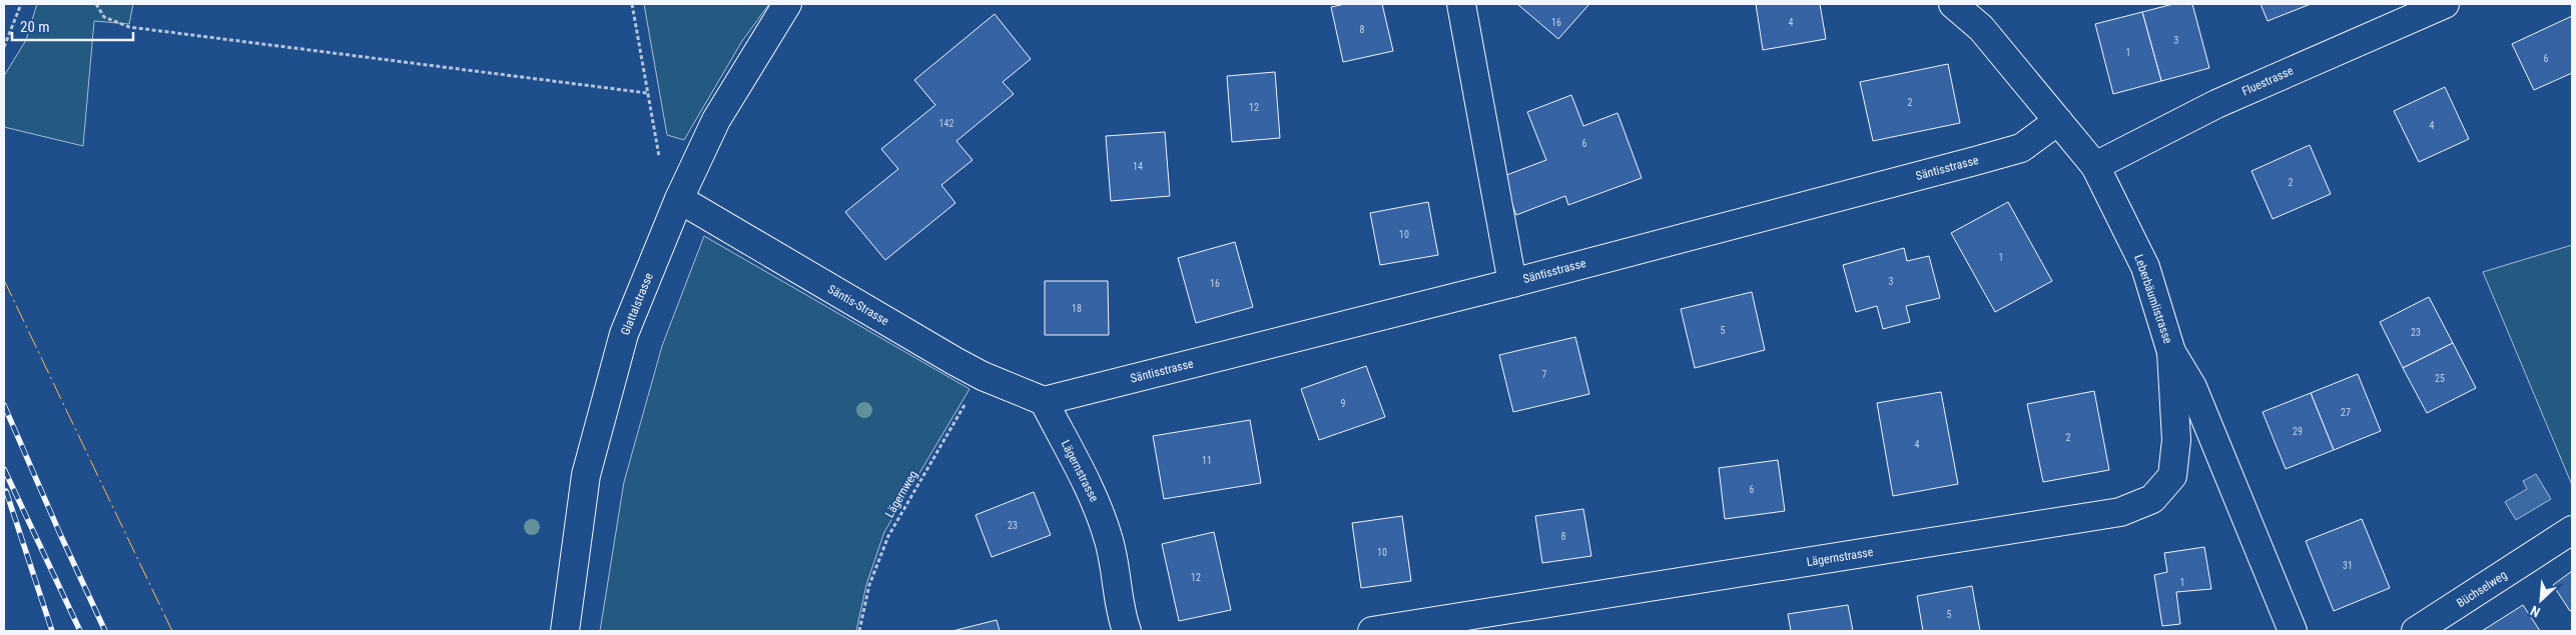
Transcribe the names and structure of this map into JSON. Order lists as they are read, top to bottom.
{
  "streets": {
    "street": [
      "Fluestrasse",
      "Säntisstrasse",
      "Leberbäumlistrasse",
      "Glattalstrasse",
      "Säntis-Strasse",
      "Lägernstrasse",
      "Büchselweg"
    ],
    "path": ["Lägernweg"]
  },
  "crossings": [
    ["Fluestrasse", "Leberbäumlistrasse"],
    ["Säntisstrasse", "Leberbäumlistrasse"],
    ["Säntisstrasse", "Säntis-Strasse"],
    ["Säntisstrasse", "Lägernstrasse"],
    ["Leberbäumlistrasse", "Lägernstrasse"],
    ["Glattalstrasse", "Säntis-Strasse"],
    ["Säntis-Strasse", "Lägernstrasse"],
    ["Säntis-Strasse", "Lägernweg"]
  ],
  "house_numbers": [
    "16",
    "4",
    "8",
    "3",
    "1",
    "6",
    "2",
    "12",
    "142",
    "4",
    "6",
    "14",
    "2",
    "10",
    "1",
    "3",
    "16",
    "18",
    "5",
    "23",
    "7",
    "25",
    "9",
    "27",
    "29",
    "2",
    "4",
    "11",
    "6",
    "23",
    "8",
    "10",
    "31",
    "12",
    "1",
    "5"
  ],
  "scale_bar": "20 m",
  "north": "bottom left"
}
